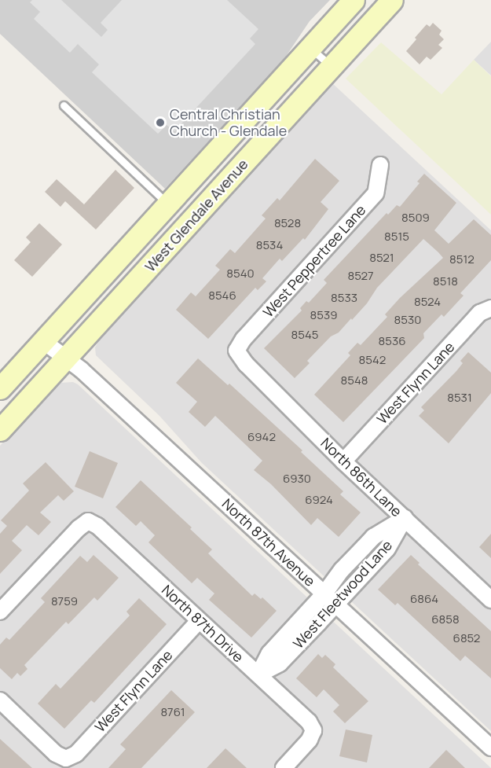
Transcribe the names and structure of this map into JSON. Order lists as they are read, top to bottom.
{
  "streets": {
    "main road": ["West Glendale Avenue"],
    "street": [
      "West Peppertree Lane",
      "West Flynn Lane",
      "North 86th Lane",
      "North 87th Avenue",
      "West Fleetwood Lane",
      "North 87th Drive"
    ]
  },
  "crossings": [
    ["West Glendale Avenue", "North 87th Avenue"],
    ["West Peppertree Lane", "North 86th Lane"],
    ["West Flynn Lane", "North 86th Lane"],
    ["West Flynn Lane", "North 87th Drive"],
    ["North 86th Lane", "West Fleetwood Lane"],
    ["North 87th Avenue", "West Fleetwood Lane"],
    ["West Fleetwood Lane", "North 87th Drive"]
  ],
  "places": ["Central Christian Church - Glendale"],
  "house_numbers": [
    "8509",
    "8528",
    "8515",
    "8534",
    "8521",
    "8512",
    "8540",
    "8527",
    "8518",
    "8546",
    "8533",
    "8524",
    "8539",
    "8530",
    "8545",
    "8536",
    "8542",
    "8548",
    "8531",
    "6942",
    "6930",
    "6924",
    "6864",
    "8759",
    "6858",
    "6852",
    "8761"
  ]
}
